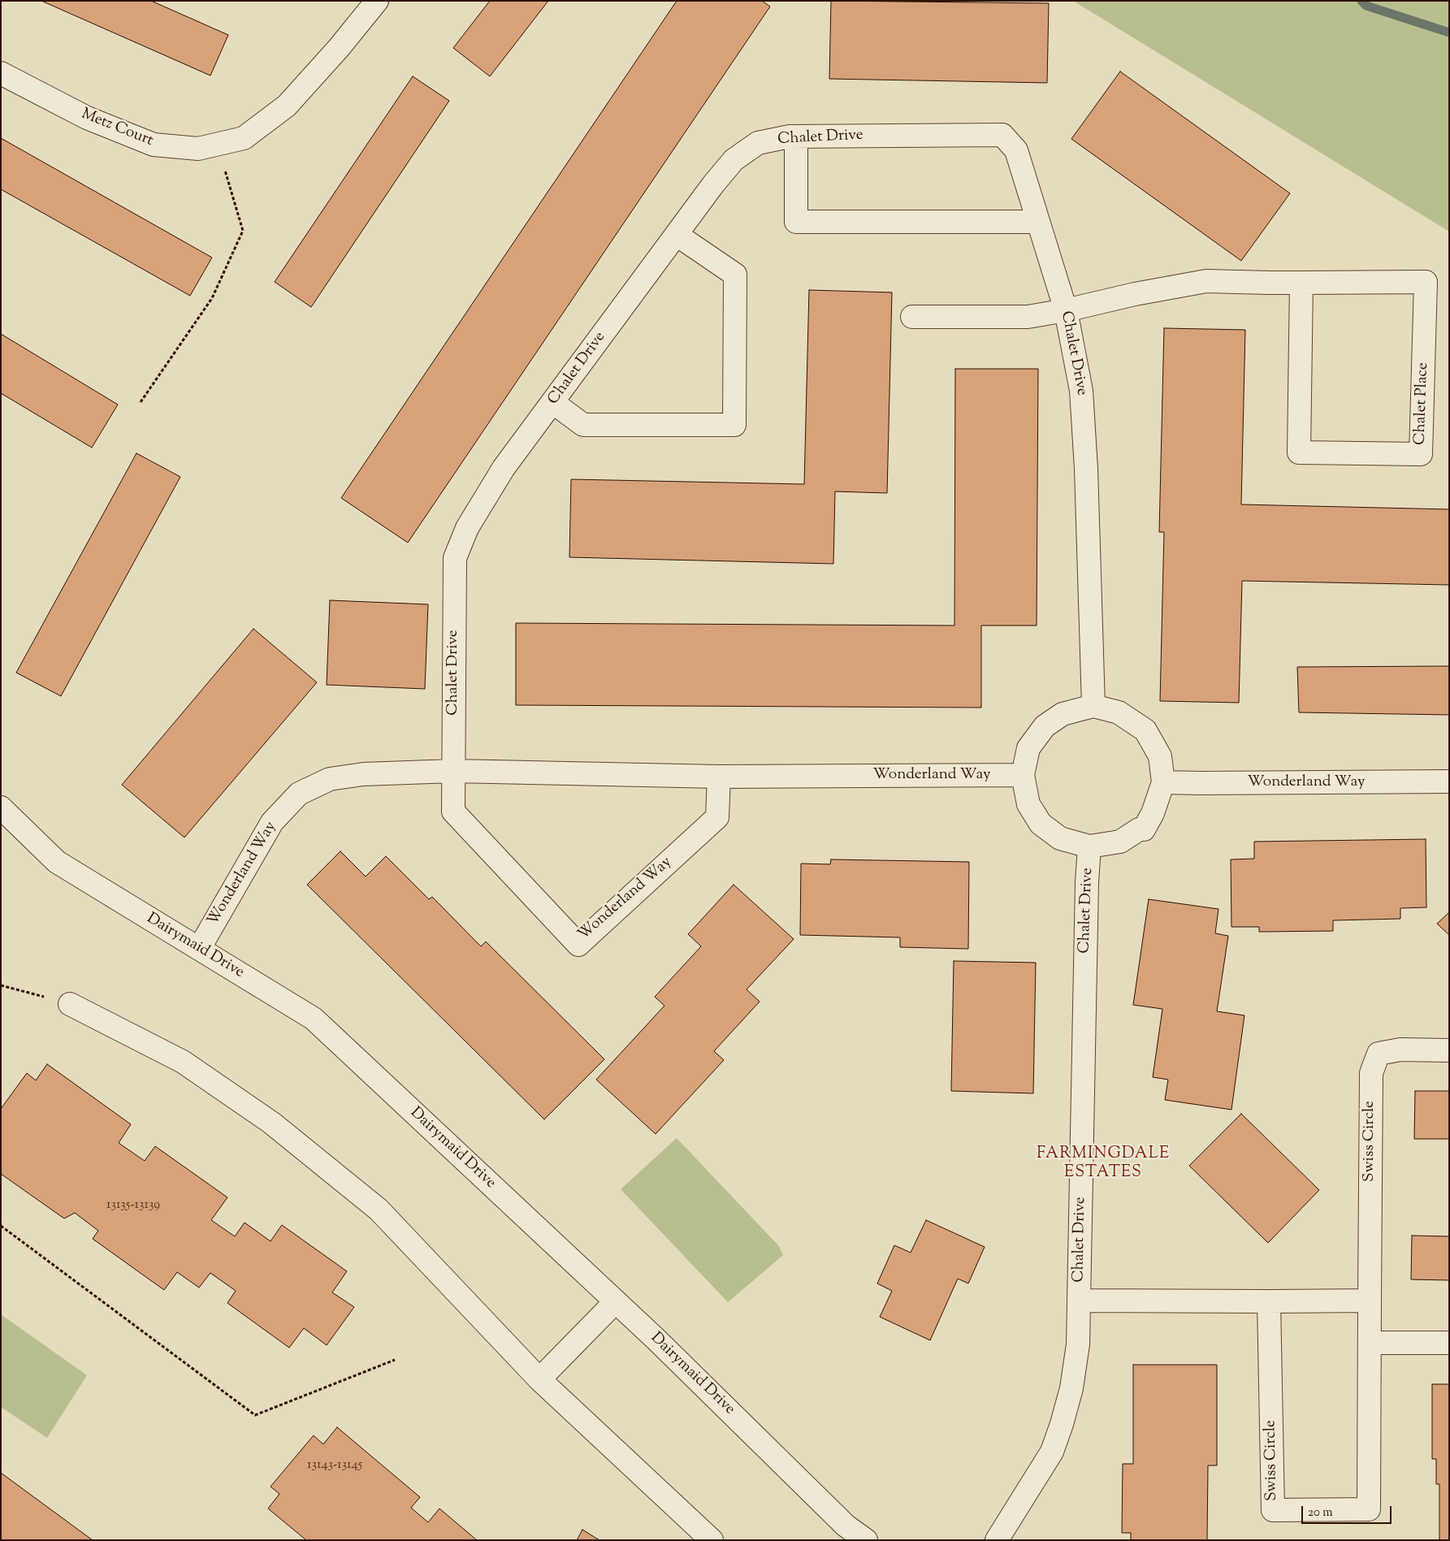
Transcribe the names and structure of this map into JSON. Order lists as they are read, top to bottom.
{
  "streets": {
    "street": [
      "Metz Court",
      "Chalet Drive",
      "Chalet Place",
      "Wonderland Way",
      "Dairymaid Drive",
      "Swiss Circle"
    ]
  },
  "crossings": [
    ["Chalet Drive", "Chalet Place"],
    ["Chalet Drive", "Wonderland Way"],
    ["Wonderland Way", "Dairymaid Drive"]
  ],
  "districts": ["FARMINGDALE ESTATES"],
  "house_numbers": ["13135-13139", "13143-13145"],
  "scale_bar": "20 m"
}
